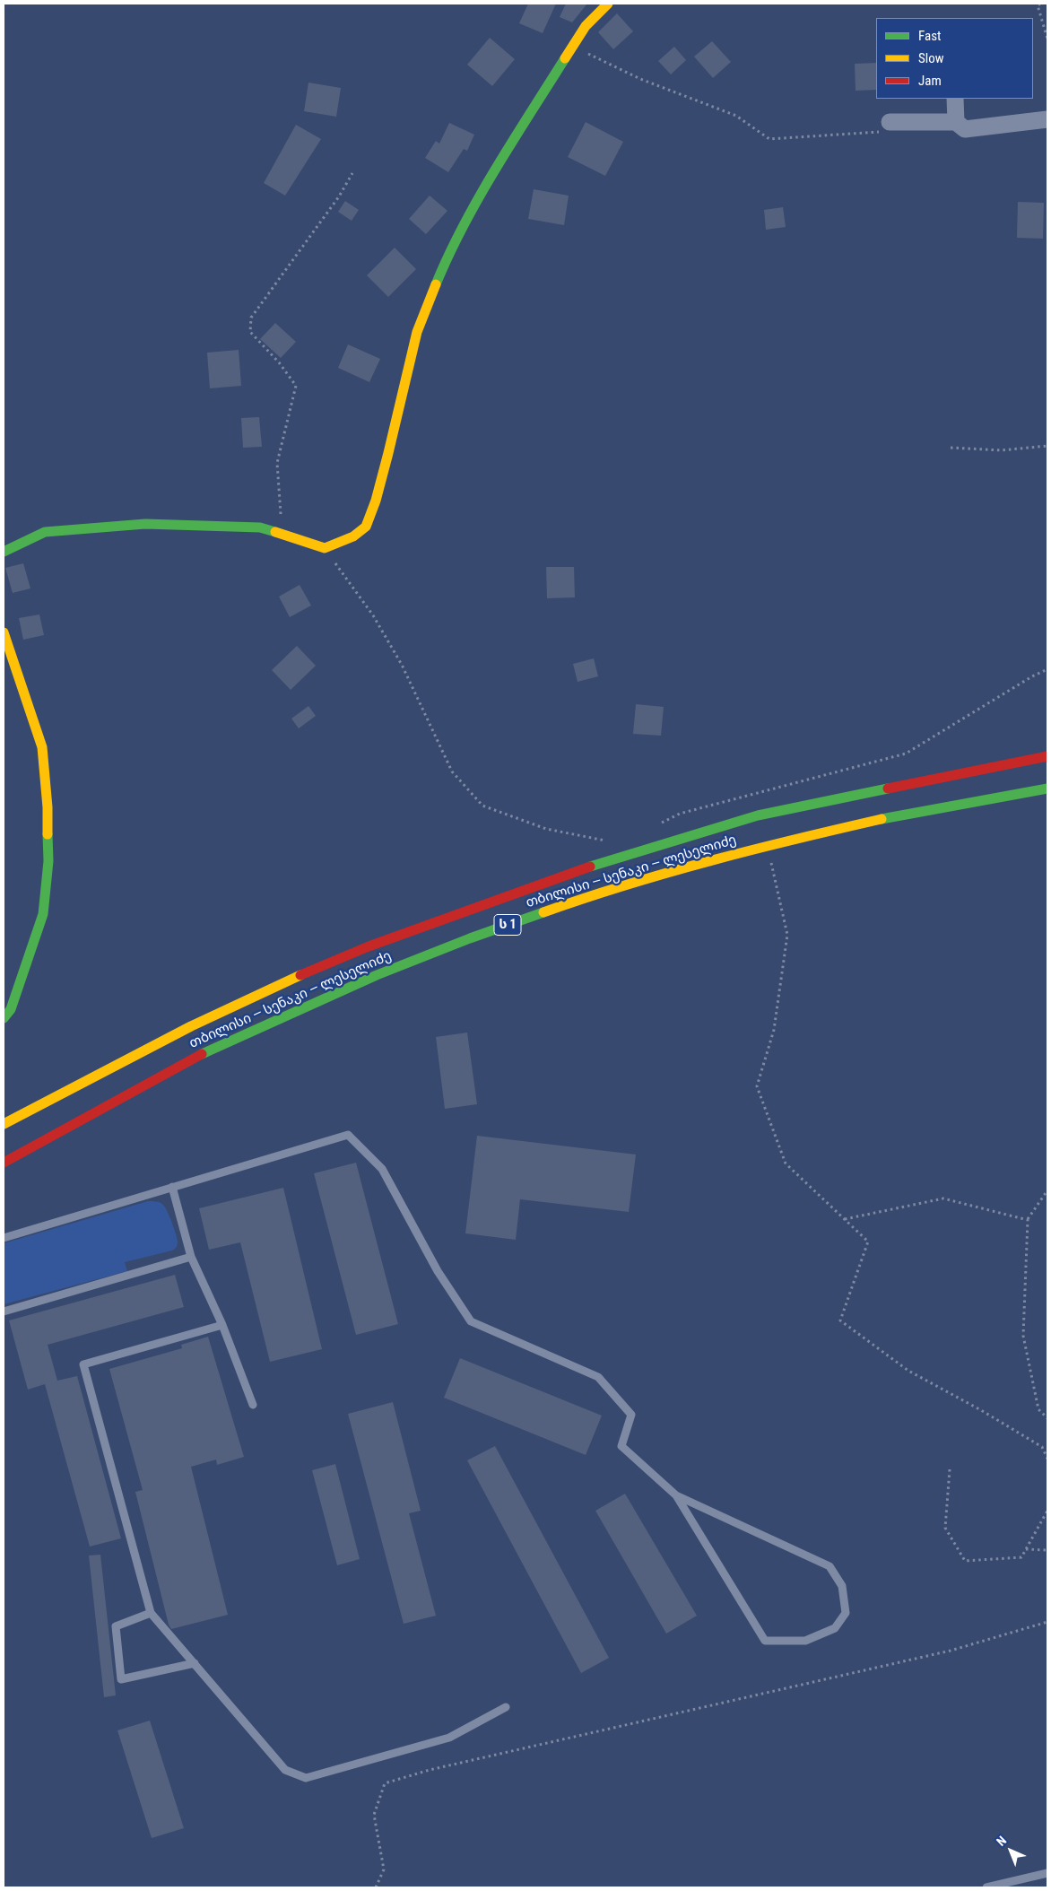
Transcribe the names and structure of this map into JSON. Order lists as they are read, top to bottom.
{
  "streets": {
    "main road": ["თბილისი — სენაკი — ლესელიძე", "ს 1"]
  },
  "legend": ["Fast", "Slow", "Jam"],
  "north": "top left"
}
